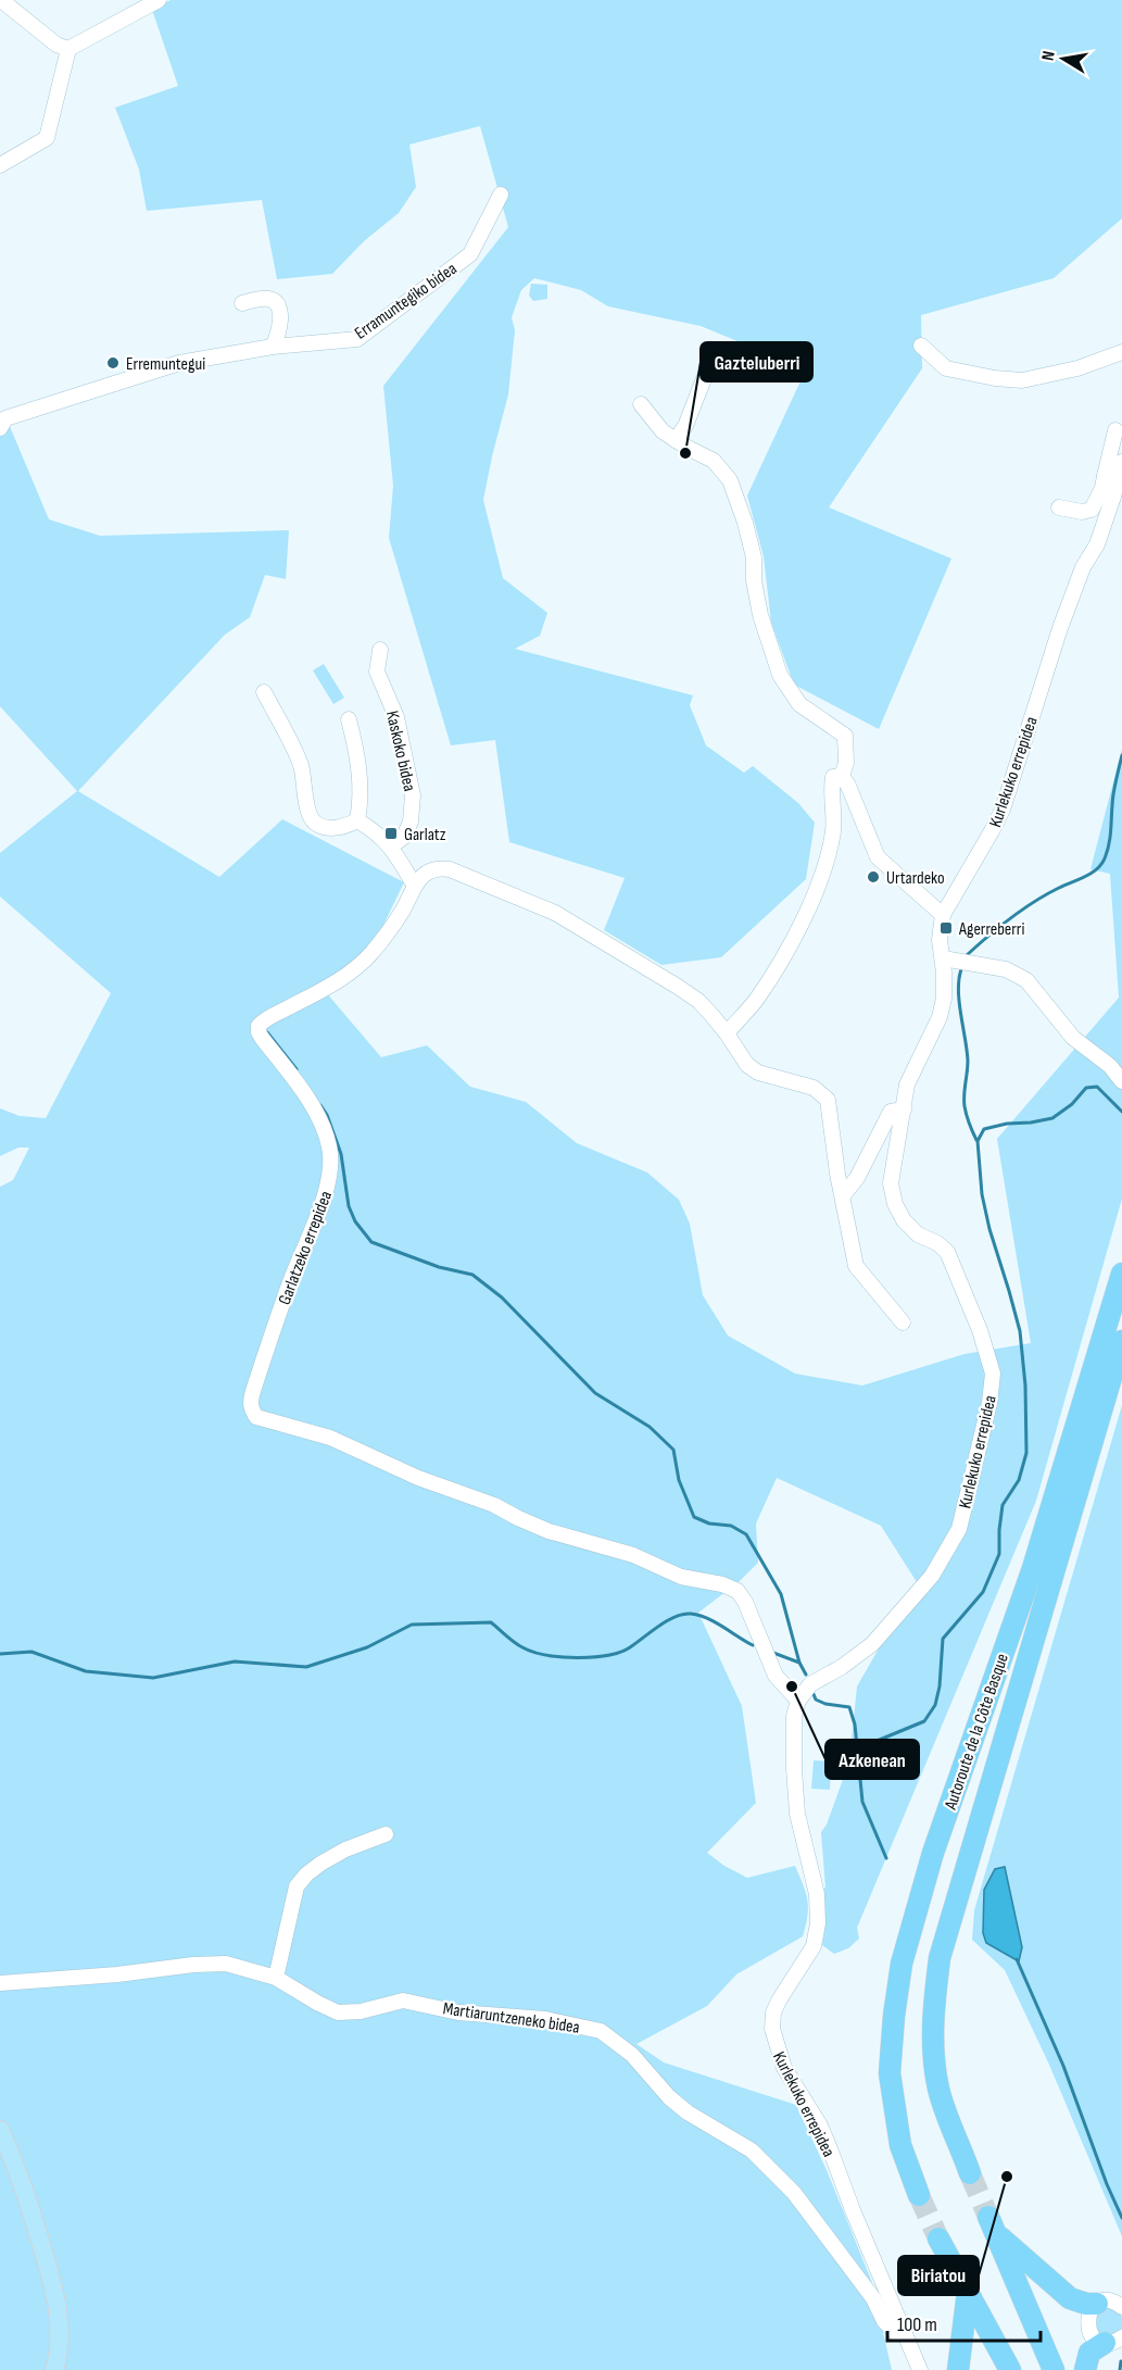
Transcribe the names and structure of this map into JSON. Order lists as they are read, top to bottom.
{
  "streets": {
    "highway": ["Autoroute de la Côte Basque"],
    "street": [
      "Erramuntegiko bidea",
      "Kaskoko bidea",
      "Kurlekuko errepidea",
      "Garlatzeko errepidea",
      "Martiaruntzeneko bidea"
    ]
  },
  "crossings": [
    ["Kurlekuko errepidea", "Garlatzeko errepidea"],
    ["Kurlekuko errepidea", "Martiaruntzeneko bidea"]
  ],
  "places": {
    "other": [
      "Erremuntegui",
      "Gazteluberri",
      "Urtardeko",
      "Azkenean",
      "Biriatou"
    ],
    "transit": ["Garlatz", "Agerreberri"]
  },
  "scale_bar": "100 m",
  "north": "left"
}
